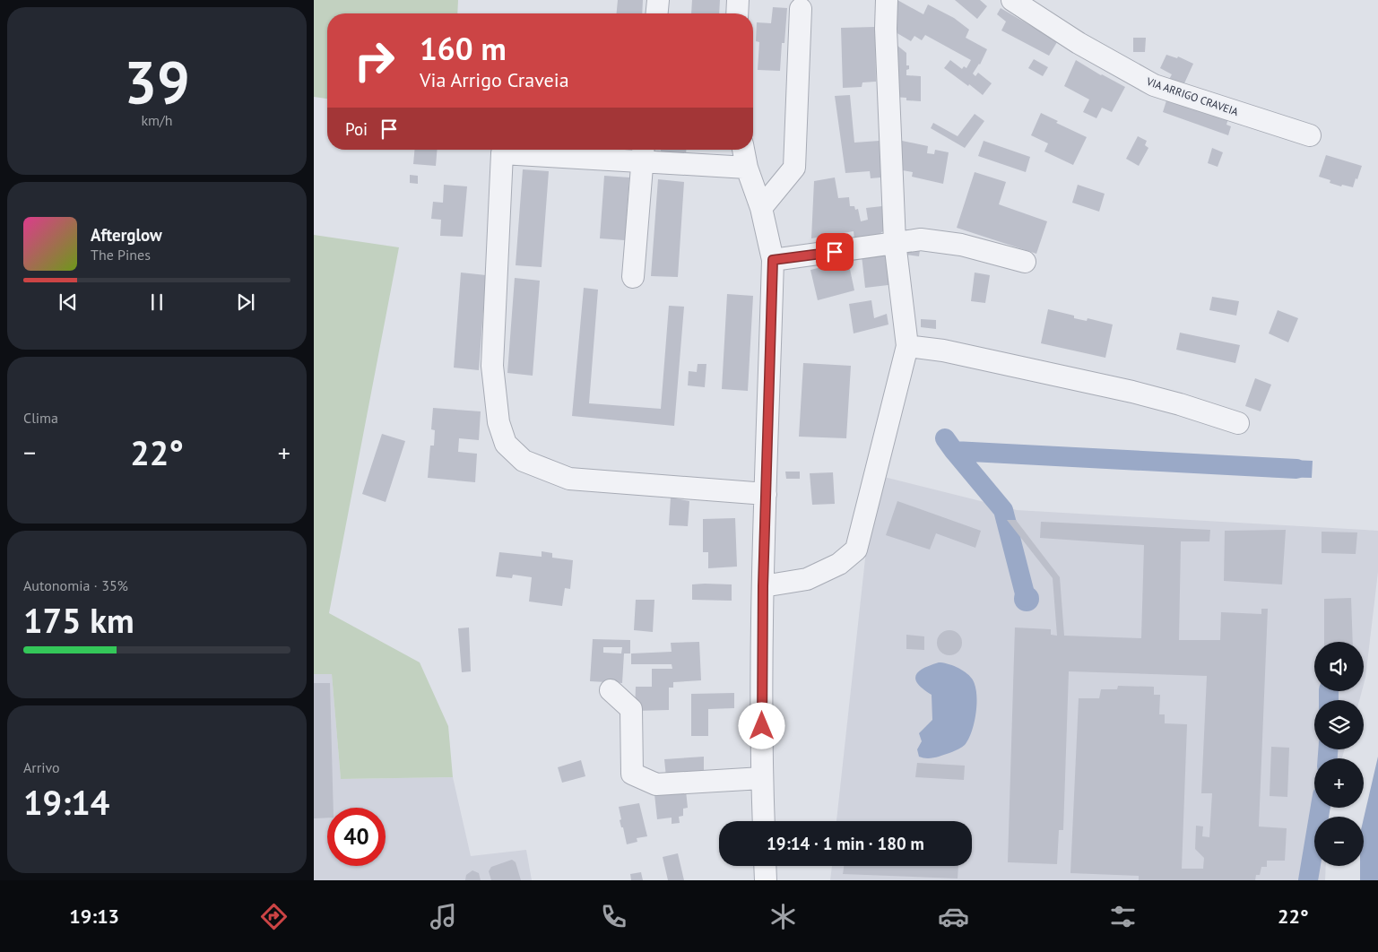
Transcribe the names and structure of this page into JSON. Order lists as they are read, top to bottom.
{
  "streets": {
    "street": ["VIA ARRIGO CRAVEIA"]
  },
  "page": {
    "tile": [
      ["39", "km/h"],
      "Clima",
      ["Autonomia · 35%", "175 km"],
      ["Arrivo", "19:14"]
    ],
    "turn": ["160 m", "Via Arrigo Craveia"],
    "then": "Poi",
    "song": ["Afterglow", "The Pines"],
    "heat": ["−", "22°", "+"],
    "map_buttons": ["+", "−"],
    "limit": "40",
    "trip": "19:14 · 1 min · 180 m",
    "tabs": ["19:13", "22°"]
  }
}
